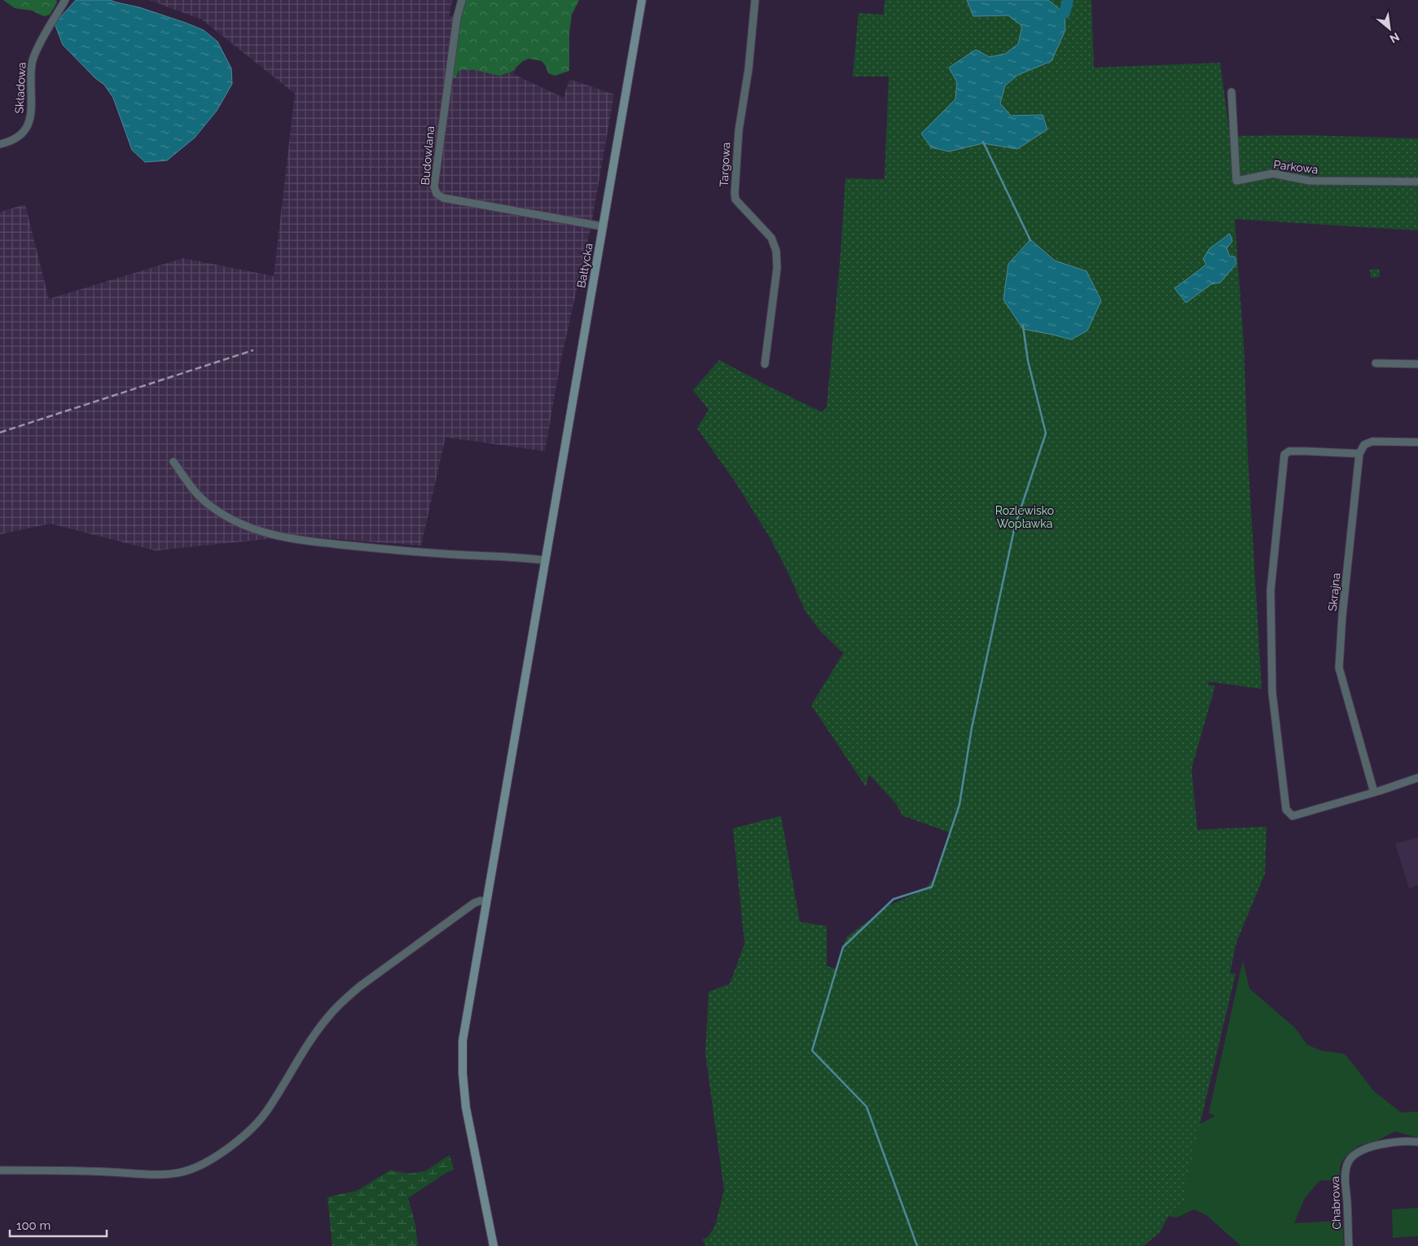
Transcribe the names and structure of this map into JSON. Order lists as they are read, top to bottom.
{
  "streets": {
    "main road": ["Bałtycka"],
    "street": [
      "Składowa",
      "Budowlana",
      "Targowa",
      "Parkowa",
      "Skrajna",
      "Chabrowa"
    ]
  },
  "crossings": [
    ["Budowlana", "Bałtycka"]
  ],
  "parks": ["Rozlewisko Wopławka"],
  "scale_bar": "100 m",
  "north": "bottom right"
}
